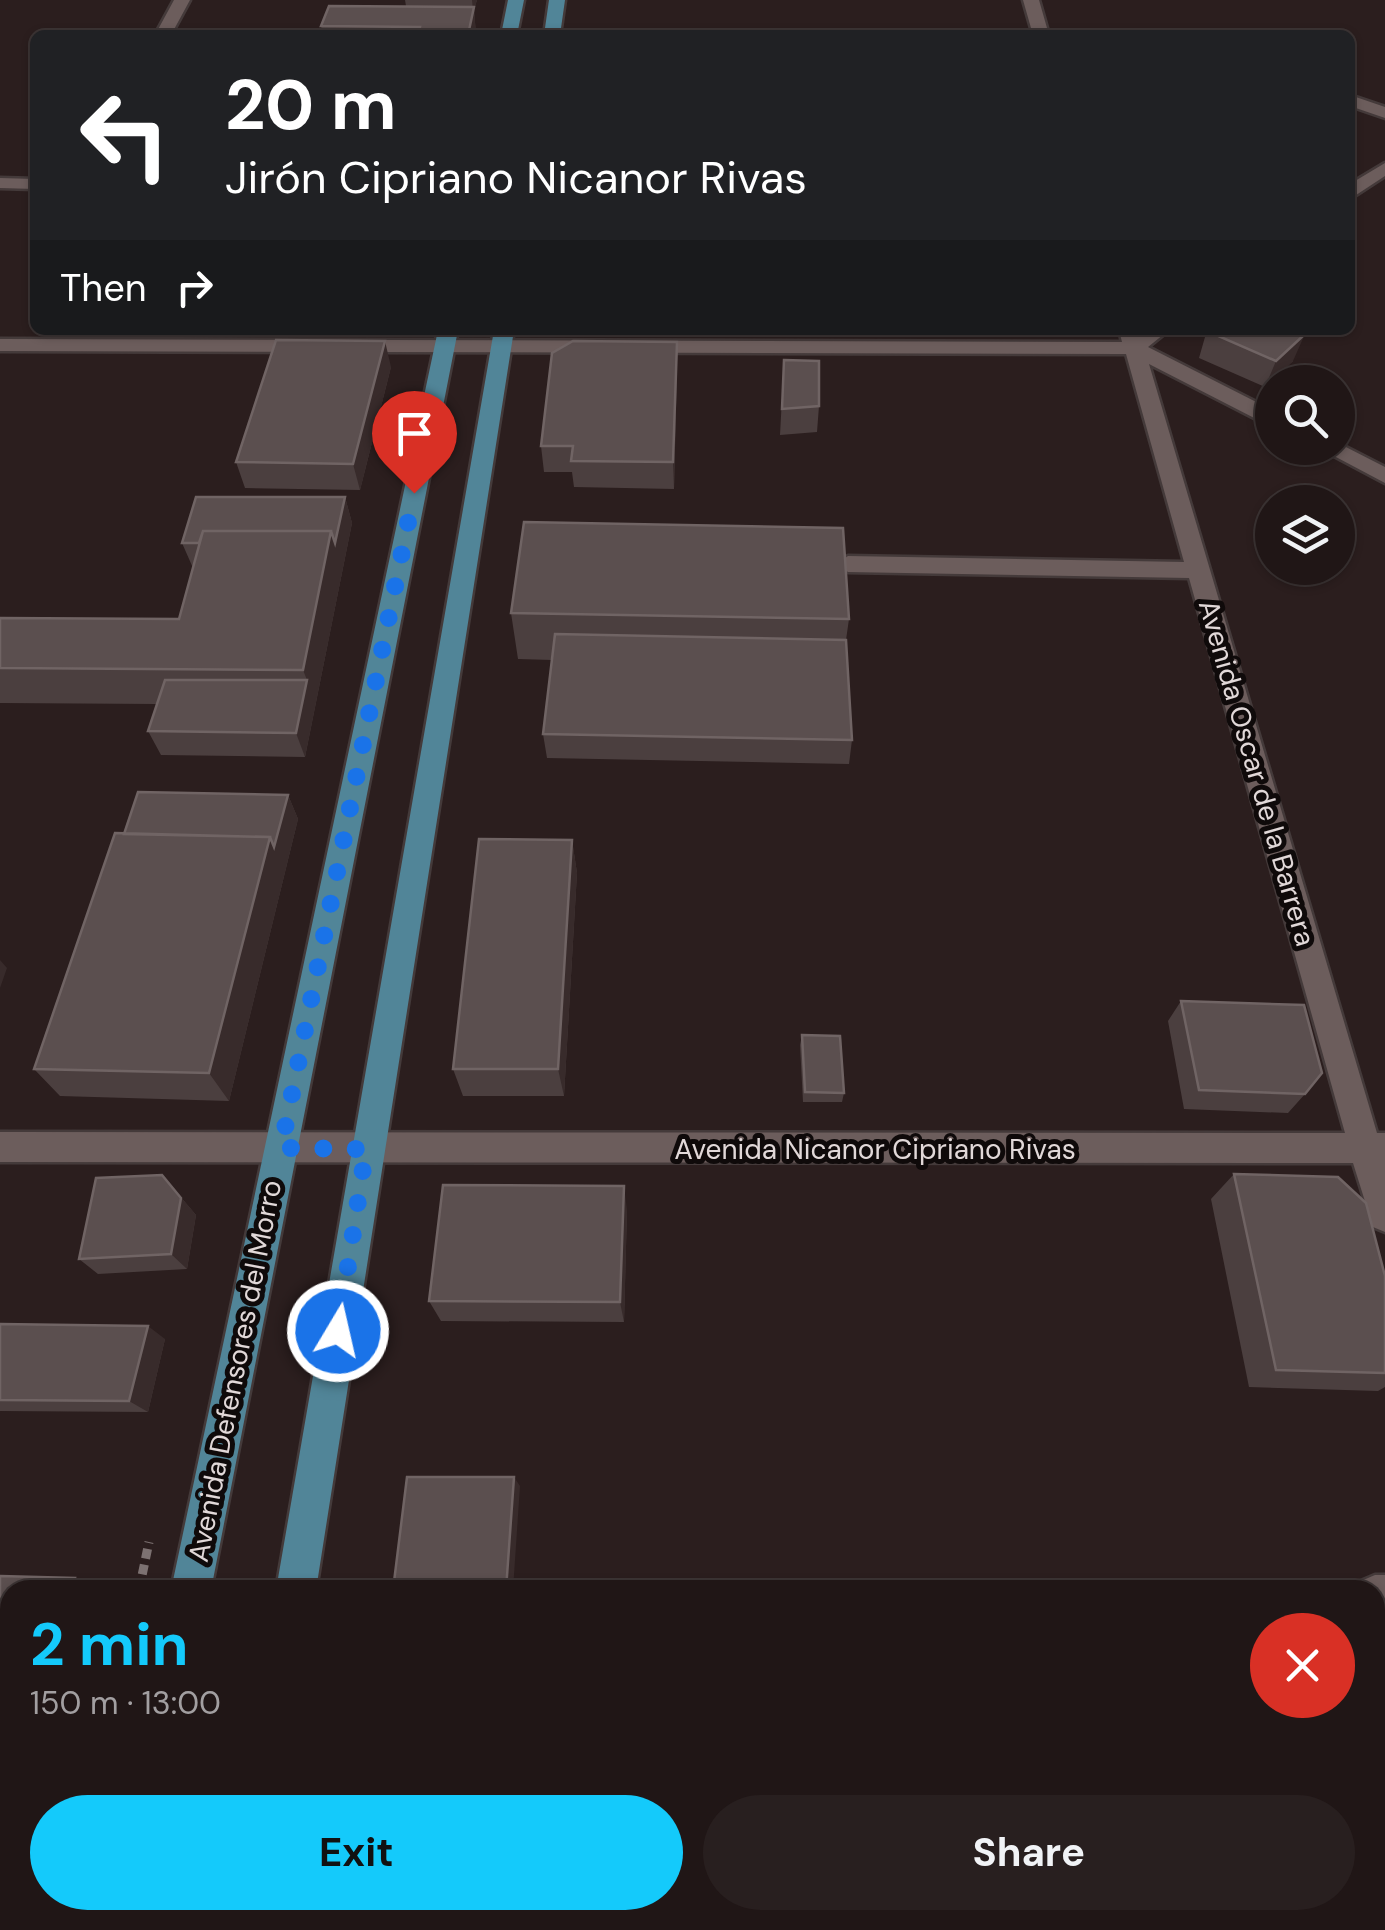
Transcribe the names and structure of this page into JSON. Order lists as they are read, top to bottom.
{
  "streets": {
    "main road": ["Avenida Defensores del Morro"],
    "street": ["Avenida Oscar de la Barrera", "Avenida Nicanor Cipriano Rivas"]
  },
  "crossings": [
    ["Avenida Oscar de la Barrera", "Avenida Nicanor Cipriano Rivas"],
    ["Avenida Nicanor Cipriano Rivas", "Avenida Defensores del Morro"]
  ],
  "page": {
    "turn": ["20 m", "Jirón Cipriano Nicanor Rivas"],
    "then": "Then",
    "heading": ["2 min", "150 m · 13:00"],
    "buttons": ["Exit", "Share"]
  }
}
